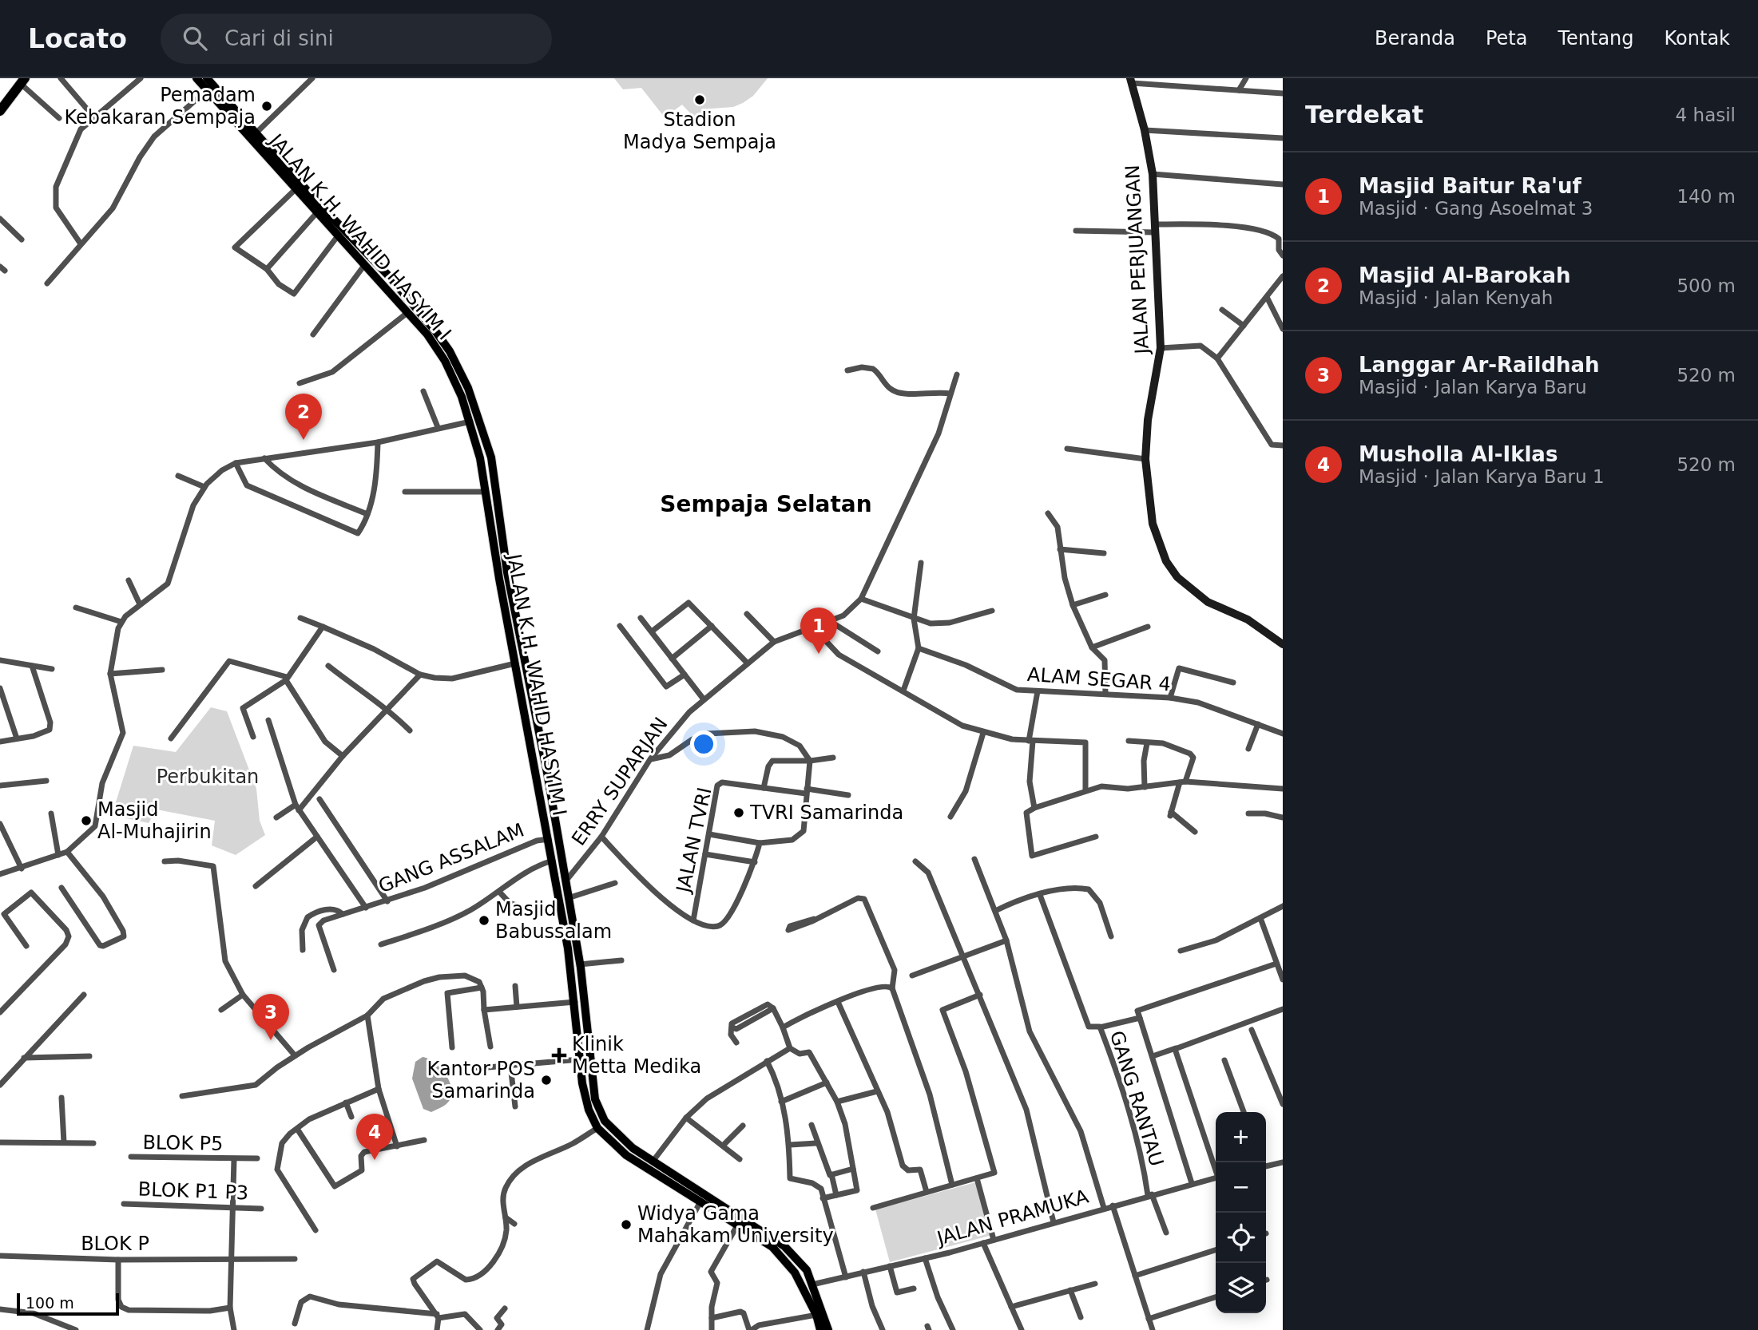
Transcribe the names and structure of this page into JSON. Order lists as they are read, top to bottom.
{
  "streets": {
    "main road": ["JALAN K.H. WAHID HASYIM I"],
    "street": [
      "JALAN PERJUANGAN",
      "ALAM SEGAR 4",
      "ERRY SUPARJAN",
      "JALAN TVRI",
      "GANG ASSALAM",
      "GANG RANTAU",
      "BLOK P5",
      "BLOK P1 P3",
      "JALAN PRAMUKA",
      "BLOK P"
    ]
  },
  "crossings": [
    ["JALAN K.H. WAHID HASYIM I", "ERRY SUPARJAN"],
    ["JALAN K.H. WAHID HASYIM I", "GANG ASSALAM"],
    ["JALAN K.H. WAHID HASYIM I", "JALAN PRAMUKA"],
    ["GANG RANTAU", "JALAN PRAMUKA"]
  ],
  "districts": ["Sempaja Selatan"],
  "parks": ["Perbukitan"],
  "places": {
    "other": [
      "Stadion Madya Sempaja",
      "Pemadam Kebakaran Sempaja",
      "TVRI Samarinda",
      "Masjid Al-Muhajirin",
      "Masjid Babussalam",
      "Kantor POS Samarinda",
      "Widya Gama Mahakam University"
    ],
    "health": ["Klinik Metta Medika"]
  },
  "scale_bar": "100 m",
  "page": {
    "header": "Locato",
    "search": "Cari di sini",
    "nav": [
      "Beranda",
      "Peta",
      "Tentang",
      "Kontak"
    ],
    "heading": ["Terdekat", "4 hasil"],
    "list": [
      {
        "mark": "1",
        "name": "Masjid Baitur Ra'uf",
        "note": "Masjid · Gang Asoelmat 3",
        "value": "140 m"
      },
      {
        "mark": "2",
        "name": "Masjid Al-Barokah",
        "note": "Masjid · Jalan Kenyah",
        "value": "500 m"
      },
      {
        "mark": "3",
        "name": "Langgar Ar-Raildhah",
        "note": "Masjid · Jalan Karya Baru",
        "value": "520 m"
      },
      {
        "mark": "4",
        "name": "Musholla Al-Iklas",
        "note": "Masjid · Jalan Karya Baru 1",
        "value": "520 m"
      }
    ],
    "pins": [
      "2",
      "1",
      "3",
      "4"
    ],
    "map_buttons": ["+", "−"],
    "scale": "100 m"
  }
}
